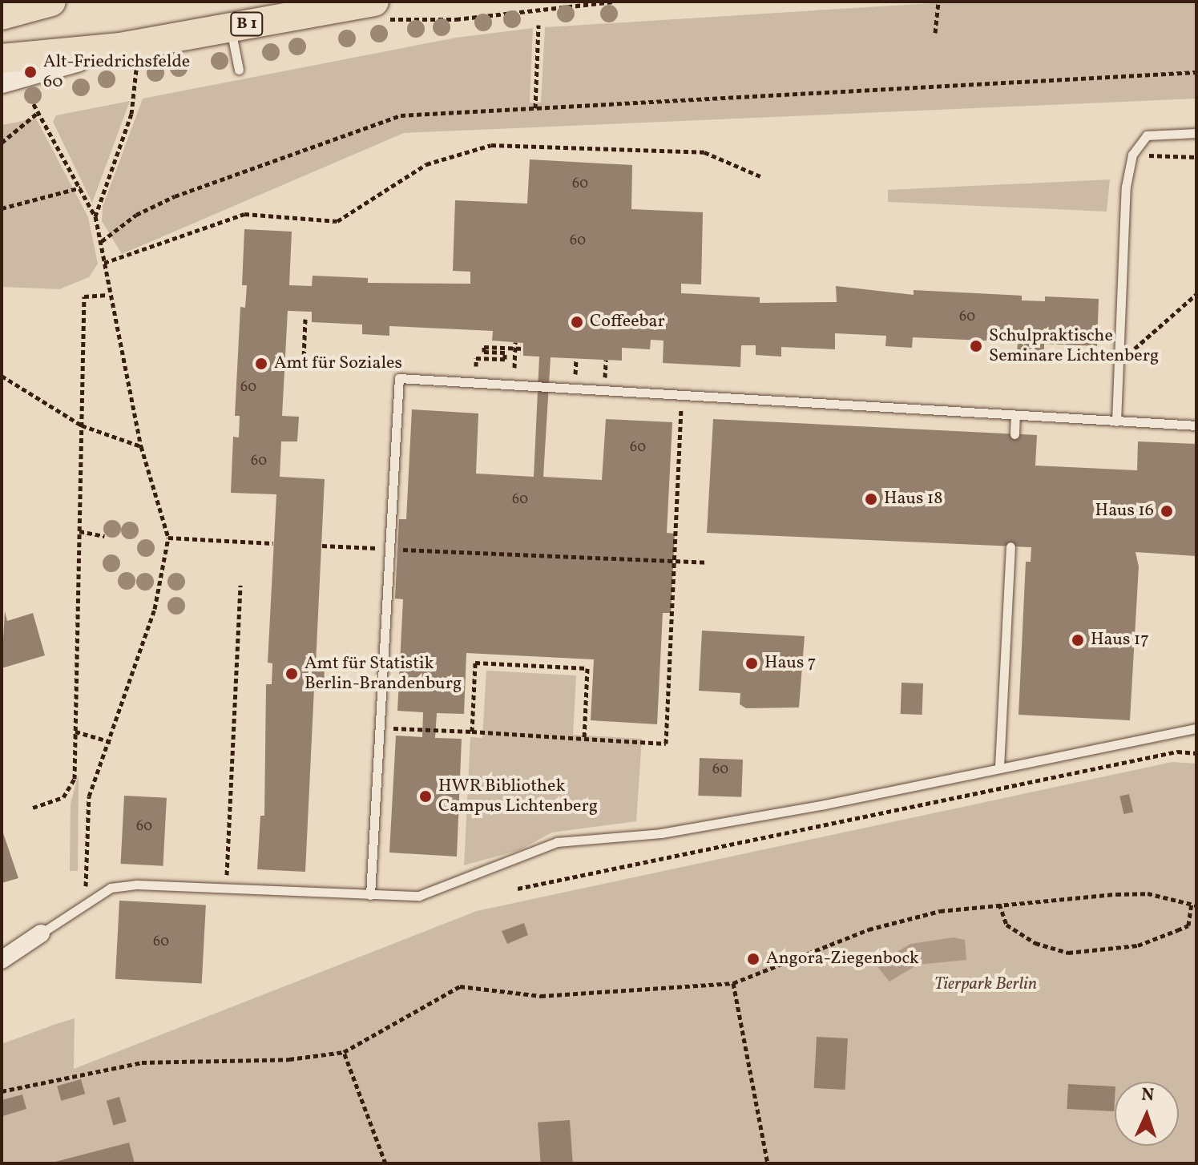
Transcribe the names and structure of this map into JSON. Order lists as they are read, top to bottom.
{
  "streets": {
    "main road": ["B 1"]
  },
  "parks": ["Tierpark Berlin"],
  "places": [
    "Alt-Friedrichsfelde 60",
    "Coffeebar",
    "Schulpraktische Seminare Lichtenberg",
    "Amt für Soziales",
    "Haus 18",
    "Haus 16",
    "Haus 17",
    "Haus 7",
    "Amt für Statistik Berlin-Brandenburg",
    "HWR Bibliothek Campus Lichtenberg",
    "Angora-Ziegenbock"
  ],
  "house_numbers": [
    "60",
    "60",
    "60",
    "60",
    "60",
    "60",
    "60",
    "60",
    "60",
    "60"
  ],
  "north": "top"
}
